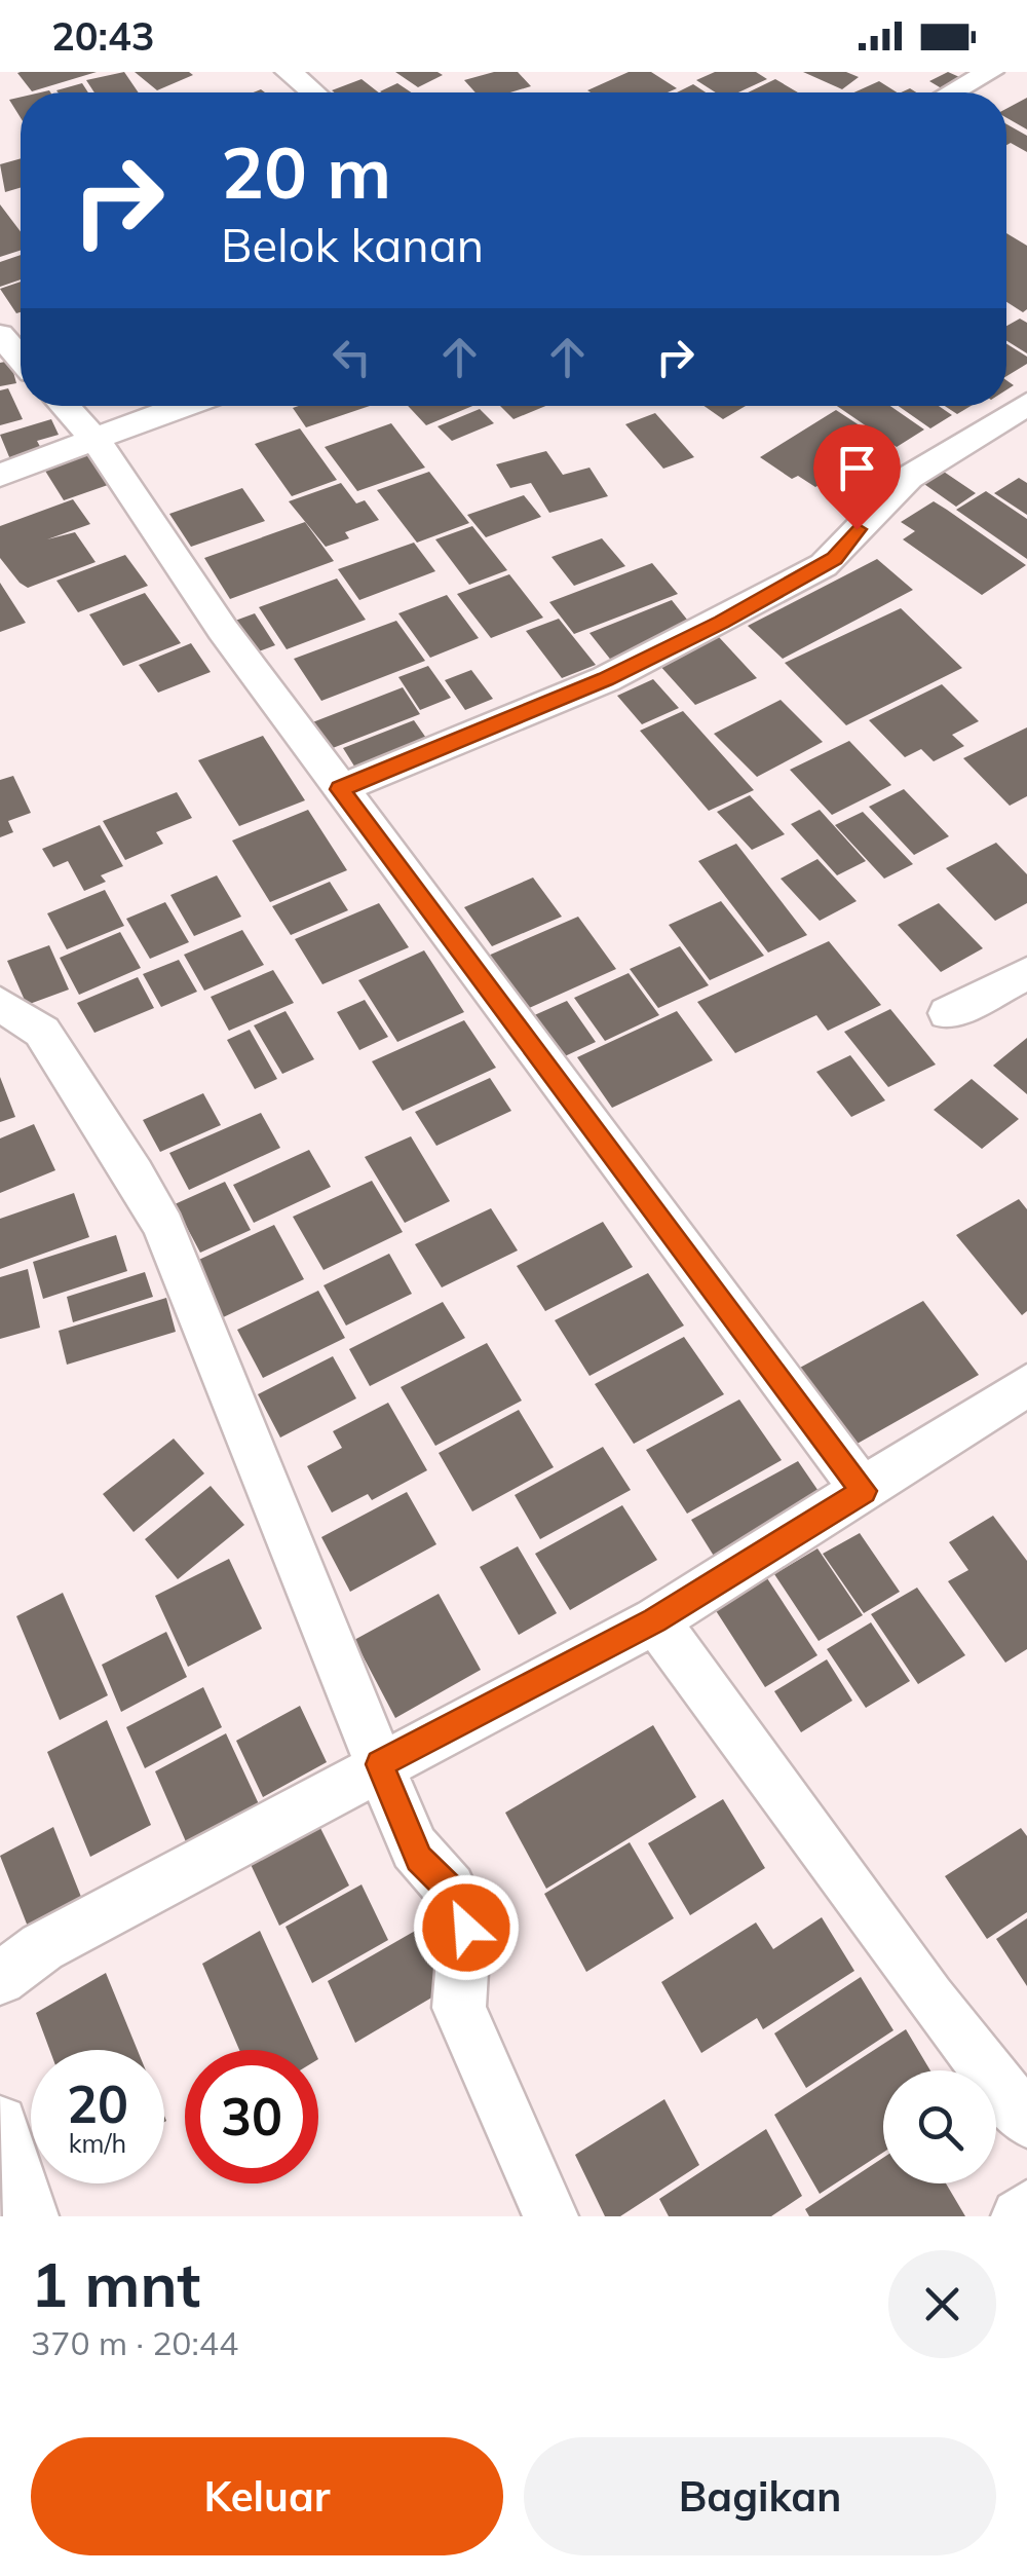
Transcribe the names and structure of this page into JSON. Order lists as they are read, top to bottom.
{
  "page": {
    "status": "20:43",
    "turn": ["20 m", "Belok kanan"],
    "speed": "20 km/h",
    "limit": "30",
    "heading": ["1 mnt", "370 m · 20:44"],
    "buttons": ["Keluar", "Bagikan"]
  }
}
